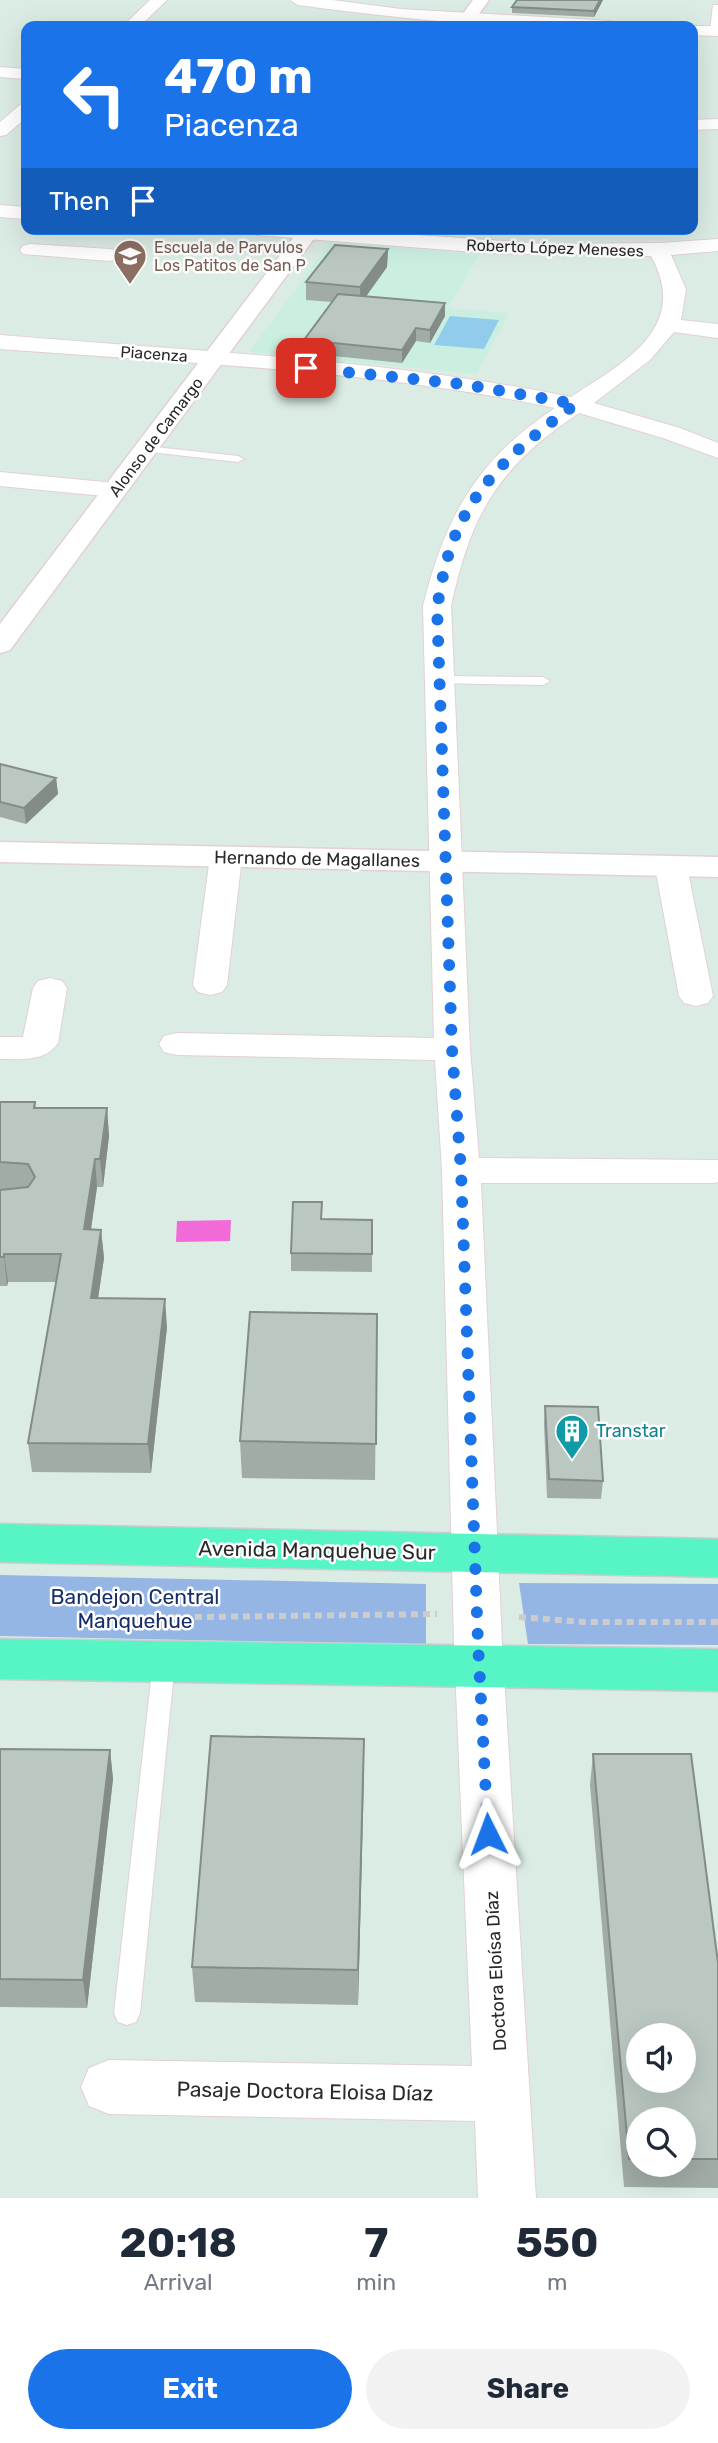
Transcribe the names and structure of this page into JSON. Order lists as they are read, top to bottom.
{
  "streets": {
    "main road": ["Avenida Manquehue Sur"],
    "street": [
      "Roberto López Meneses",
      "Piacenza",
      "Alonso de Camargo",
      "Hernando de Magallanes",
      "Doctora Eloísa Díaz",
      "Pasaje Doctora Eloisa Díaz"
    ]
  },
  "crossings": [
    ["Roberto López Meneses", "Doctora Eloísa Díaz"],
    ["Piacenza", "Alonso de Camargo"],
    ["Piacenza", "Doctora Eloísa Díaz"],
    ["Hernando de Magallanes", "Doctora Eloísa Díaz"],
    ["Avenida Manquehue Sur", "Doctora Eloísa Díaz"],
    ["Doctora Eloísa Díaz", "Pasaje Doctora Eloisa Díaz"]
  ],
  "parks": ["Bandejon Central Manquehue"],
  "places": {
    "school or university": ["Escuela de Parvulos Los Patitos de San P"],
    "building": ["Transtar"]
  },
  "page": {
    "turn": ["470 m", "Piacenza"],
    "then": "Then",
    "eta": [
      "20:18",
      "Arrival",
      "7",
      "min",
      "550",
      "m"
    ],
    "buttons": ["Exit", "Share"]
  }
}
